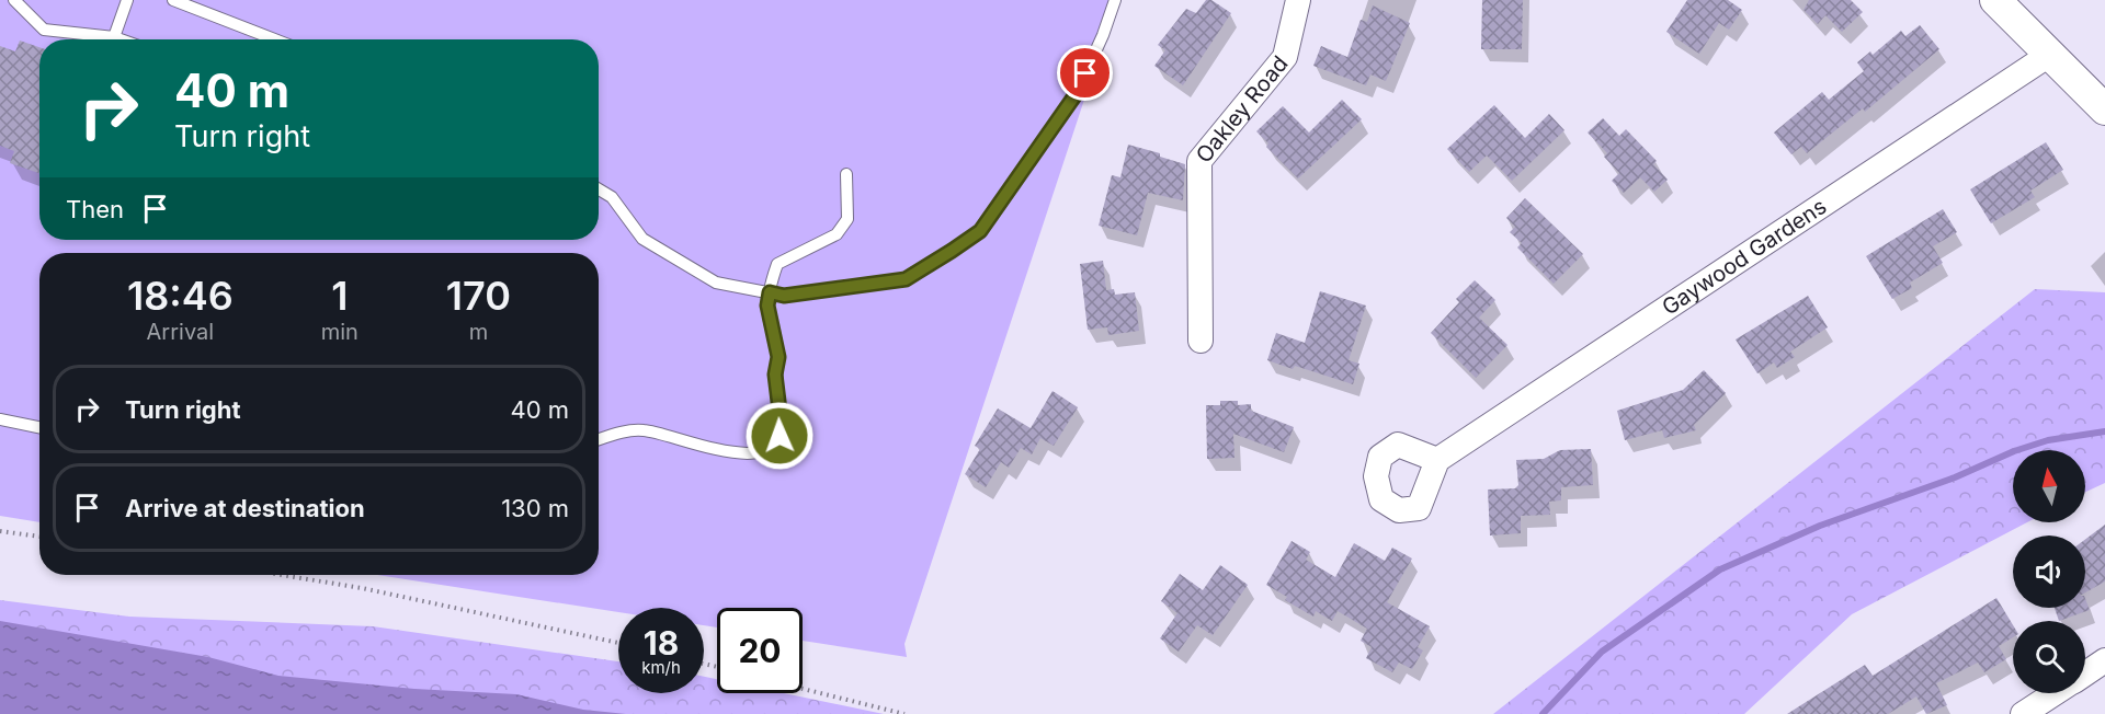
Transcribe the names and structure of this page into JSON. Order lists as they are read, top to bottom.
{
  "streets": {
    "street": ["Oakley Road", "Gaywood Gardens"]
  },
  "north": "top",
  "page": {
    "turn": ["40 m", "Turn right"],
    "then": "Then",
    "eta": [
      "18:46",
      "Arrival",
      "1",
      "min",
      "170",
      "m"
    ],
    "list": [
      {
        "name": "Turn right",
        "value": "40 m"
      },
      {
        "name": "Arrive at destination",
        "value": "130 m"
      }
    ],
    "speed": "18 km/h",
    "limit": "20"
  }
}
